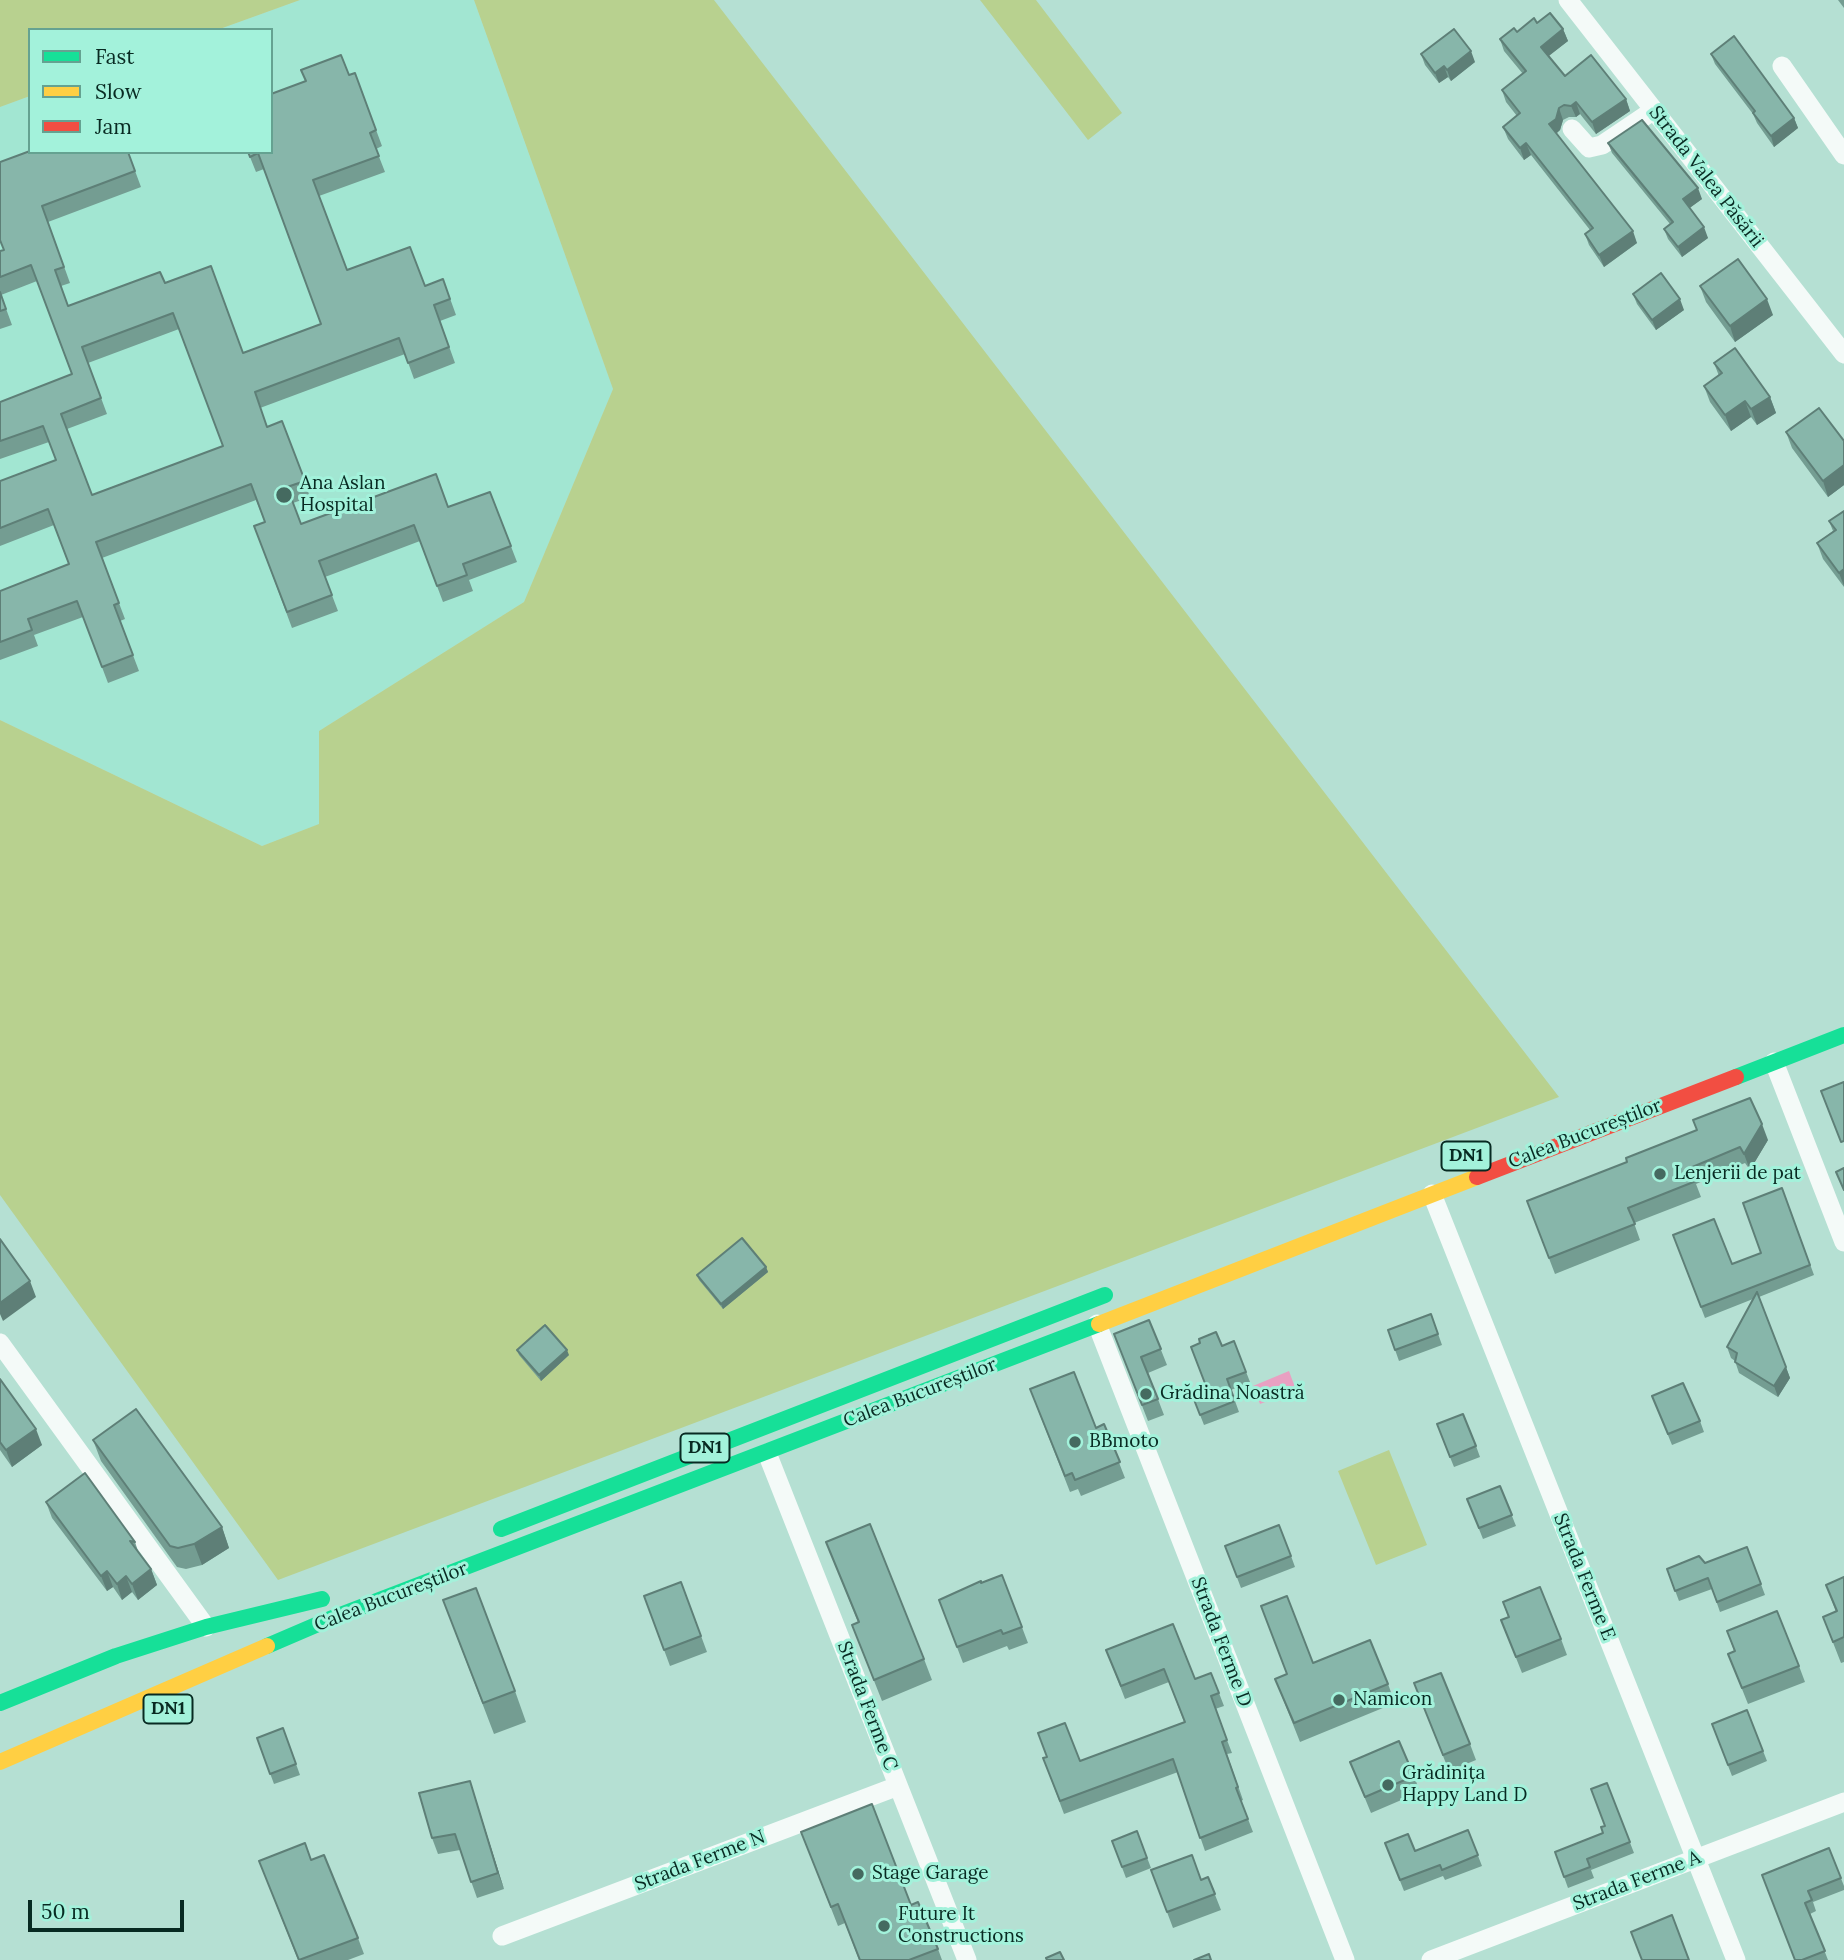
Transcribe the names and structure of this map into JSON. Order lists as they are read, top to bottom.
{
  "streets": {
    "highway": ["Calea Bucureștilor", "DN1"],
    "street": [
      "Strada Valea Păsării",
      "Strada Ferme E",
      "Strada Ferme D",
      "Strada Ferme C",
      "Strada Ferme N",
      "Strada Ferme A"
    ]
  },
  "crossings": [
    ["Calea Bucureștilor", "DN1"],
    ["Calea Bucureștilor", "Strada Ferme E"],
    ["Calea Bucureștilor", "Strada Ferme D"],
    ["Calea Bucureștilor", "Strada Ferme C"],
    ["Strada Ferme E", "Strada Ferme A"],
    ["Strada Ferme C", "Strada Ferme N"]
  ],
  "places": [
    "Ana Aslan Hospital",
    "Lenjerii de pat",
    "Grădina Noastră",
    "BBmoto",
    "Namicon",
    "Grădinița Happy Land D",
    "Stage Garage",
    "Future It Constructions"
  ],
  "legend": ["Fast", "Slow", "Jam"],
  "scale_bar": "50 m"
}
